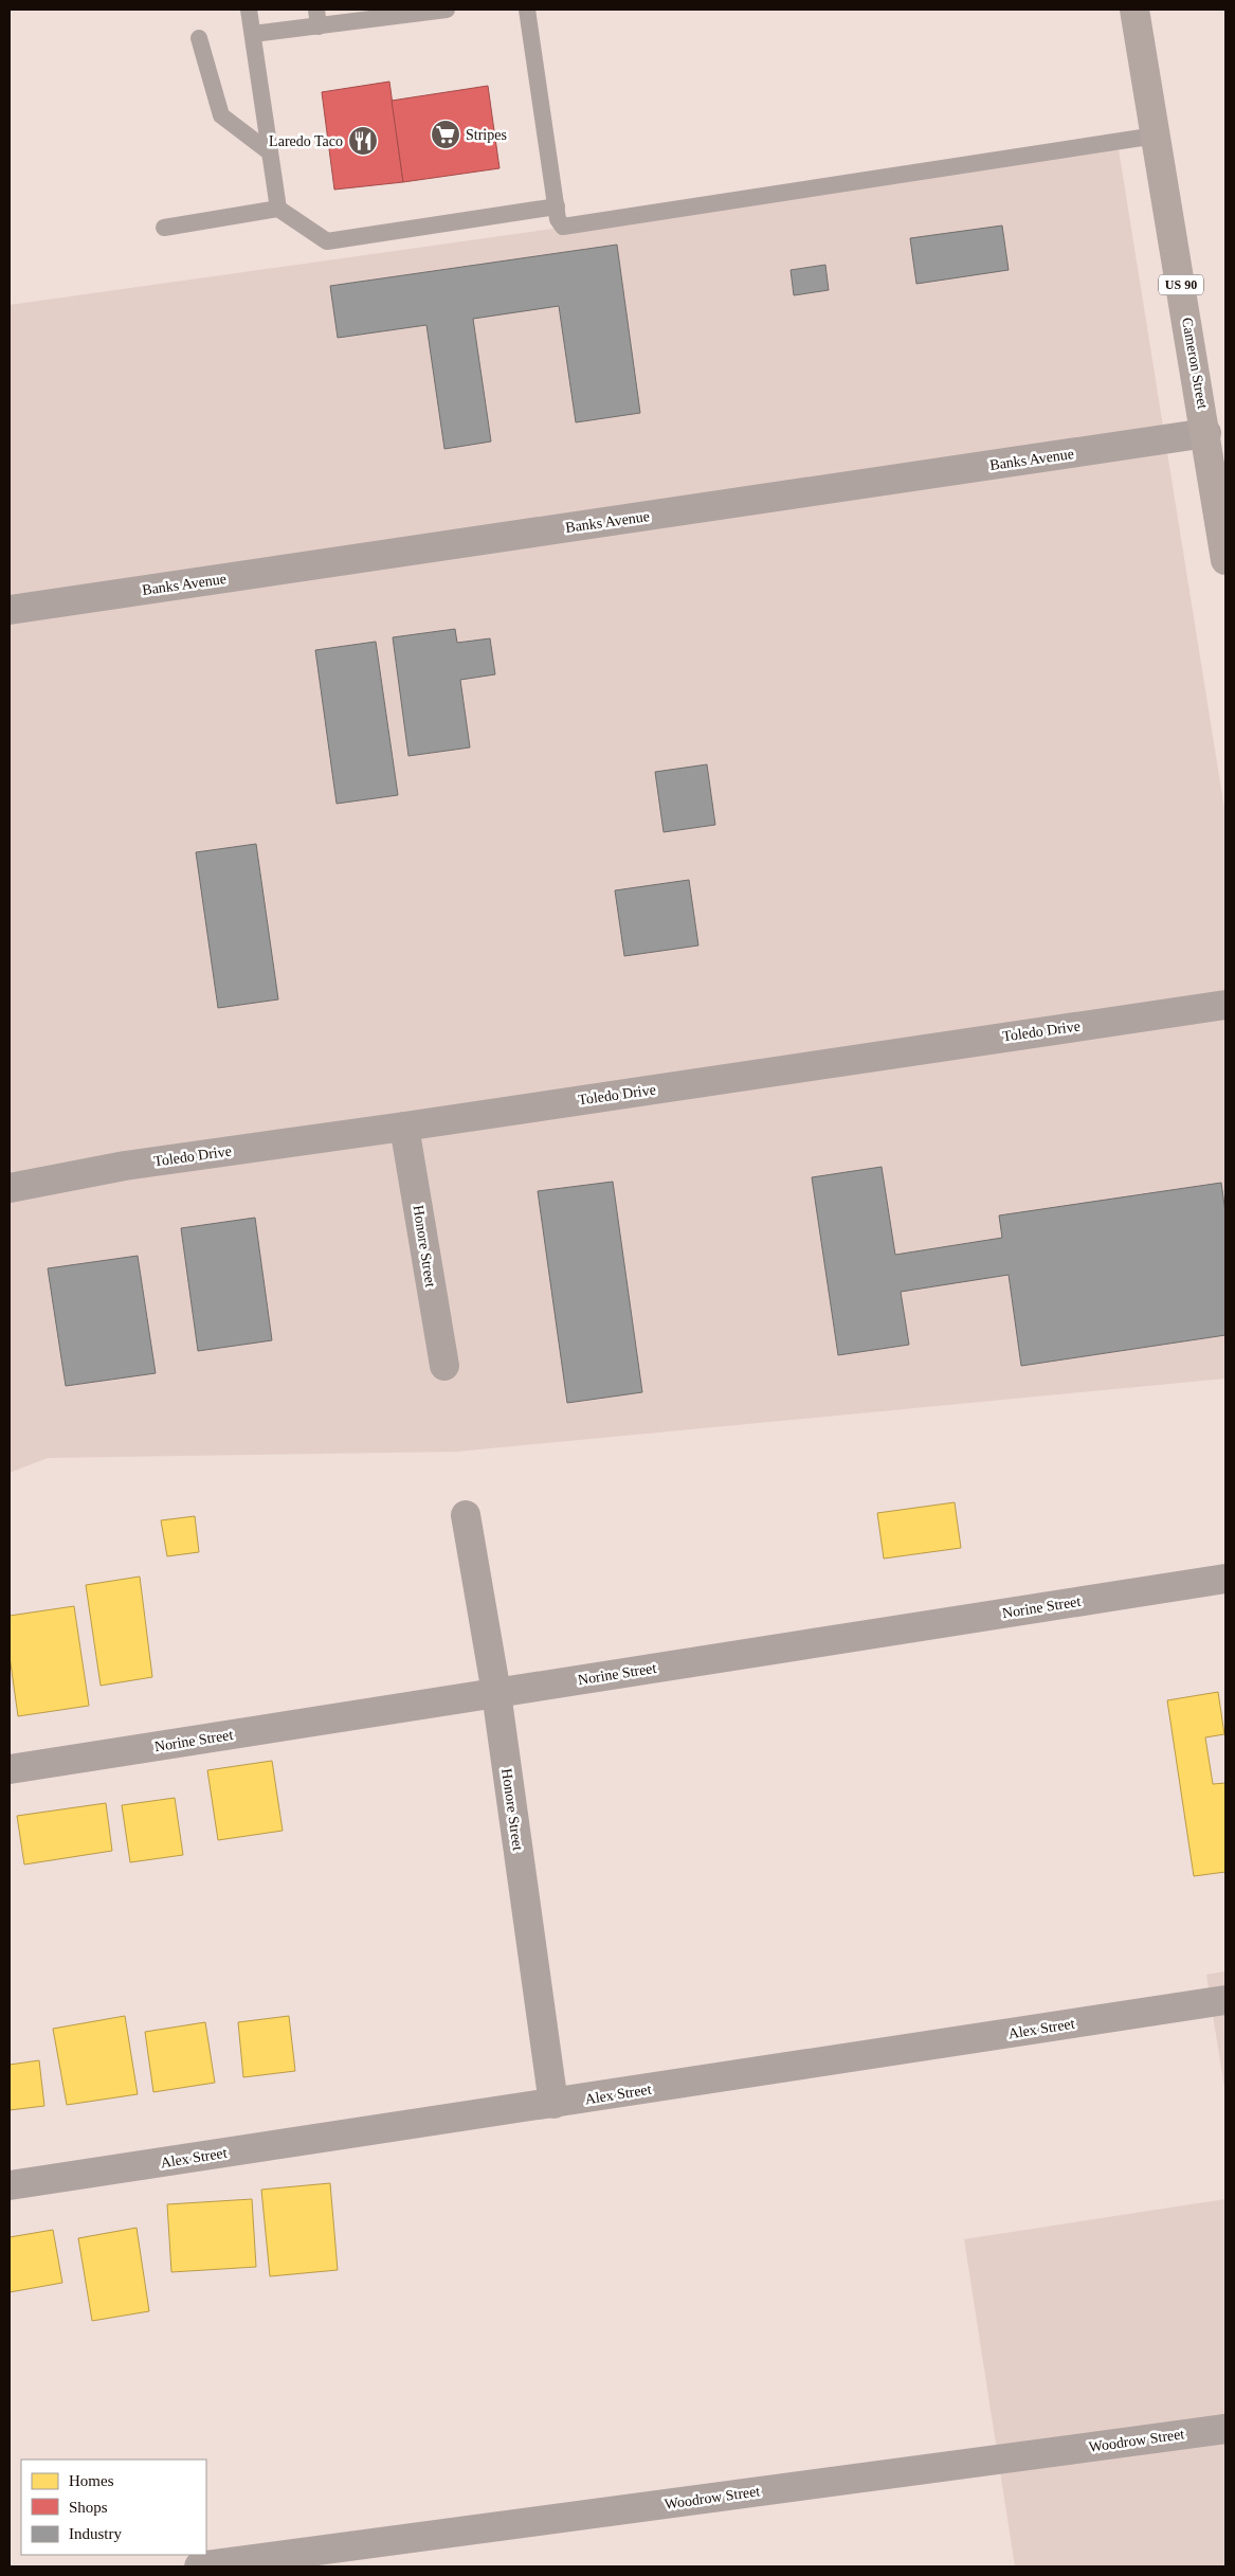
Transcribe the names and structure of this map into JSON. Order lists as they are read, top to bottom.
{
  "streets": {
    "main road": ["US 90", "Cameron Street"],
    "street": [
      "Banks Avenue",
      "Toledo Drive",
      "Honore Street",
      "Norine Street",
      "Alex Street",
      "Woodrow Street"
    ]
  },
  "crossings": [
    ["Cameron Street", "Banks Avenue"],
    ["Toledo Drive", "Honore Street"],
    ["Honore Street", "Norine Street"],
    ["Honore Street", "Alex Street"]
  ],
  "places": {
    "supermarket": ["Stripes"],
    "restaurant": ["Laredo Taco"]
  },
  "legend": ["Homes", "Shops", "Industry"]
}
